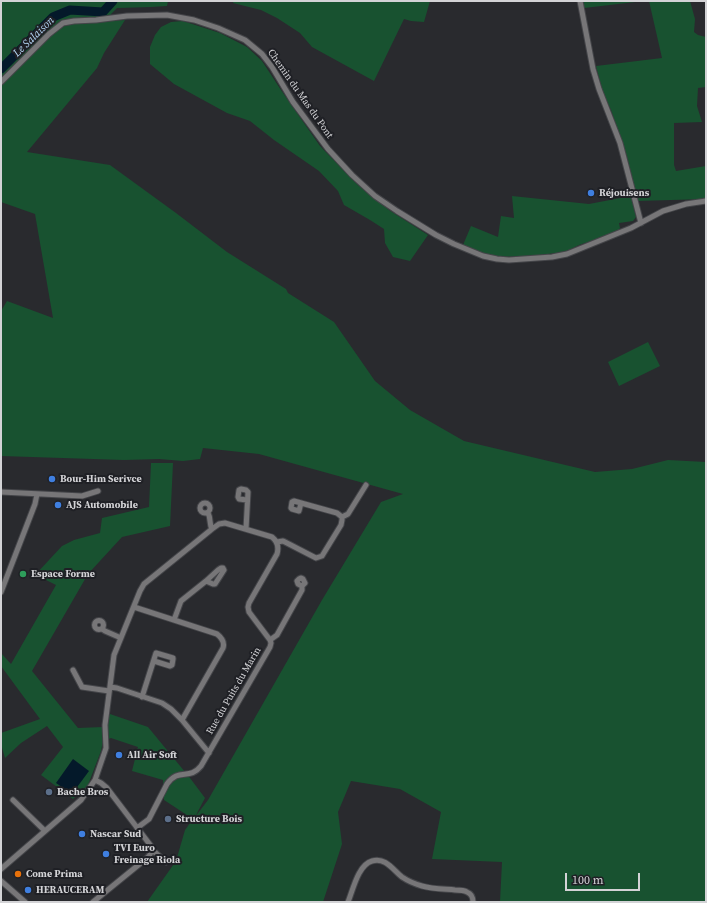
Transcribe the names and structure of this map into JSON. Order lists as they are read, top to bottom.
{
  "streets": {
    "street": ["Chemin du Mas du Pont", "Rue du Puits du Marin"]
  },
  "water": ["Le Salaison"],
  "places": [
    "Réjouisens",
    "Bour-Him Serivce",
    "AJS Automobile",
    "Espace Forme",
    "All Air Soft",
    "Bache Bros",
    "Structure Bois",
    "Nascar Sud",
    "TVI Euro Freinage Riola",
    "Come Prima",
    "HERAUCERAM"
  ],
  "scale_bar": "100 m"
}
